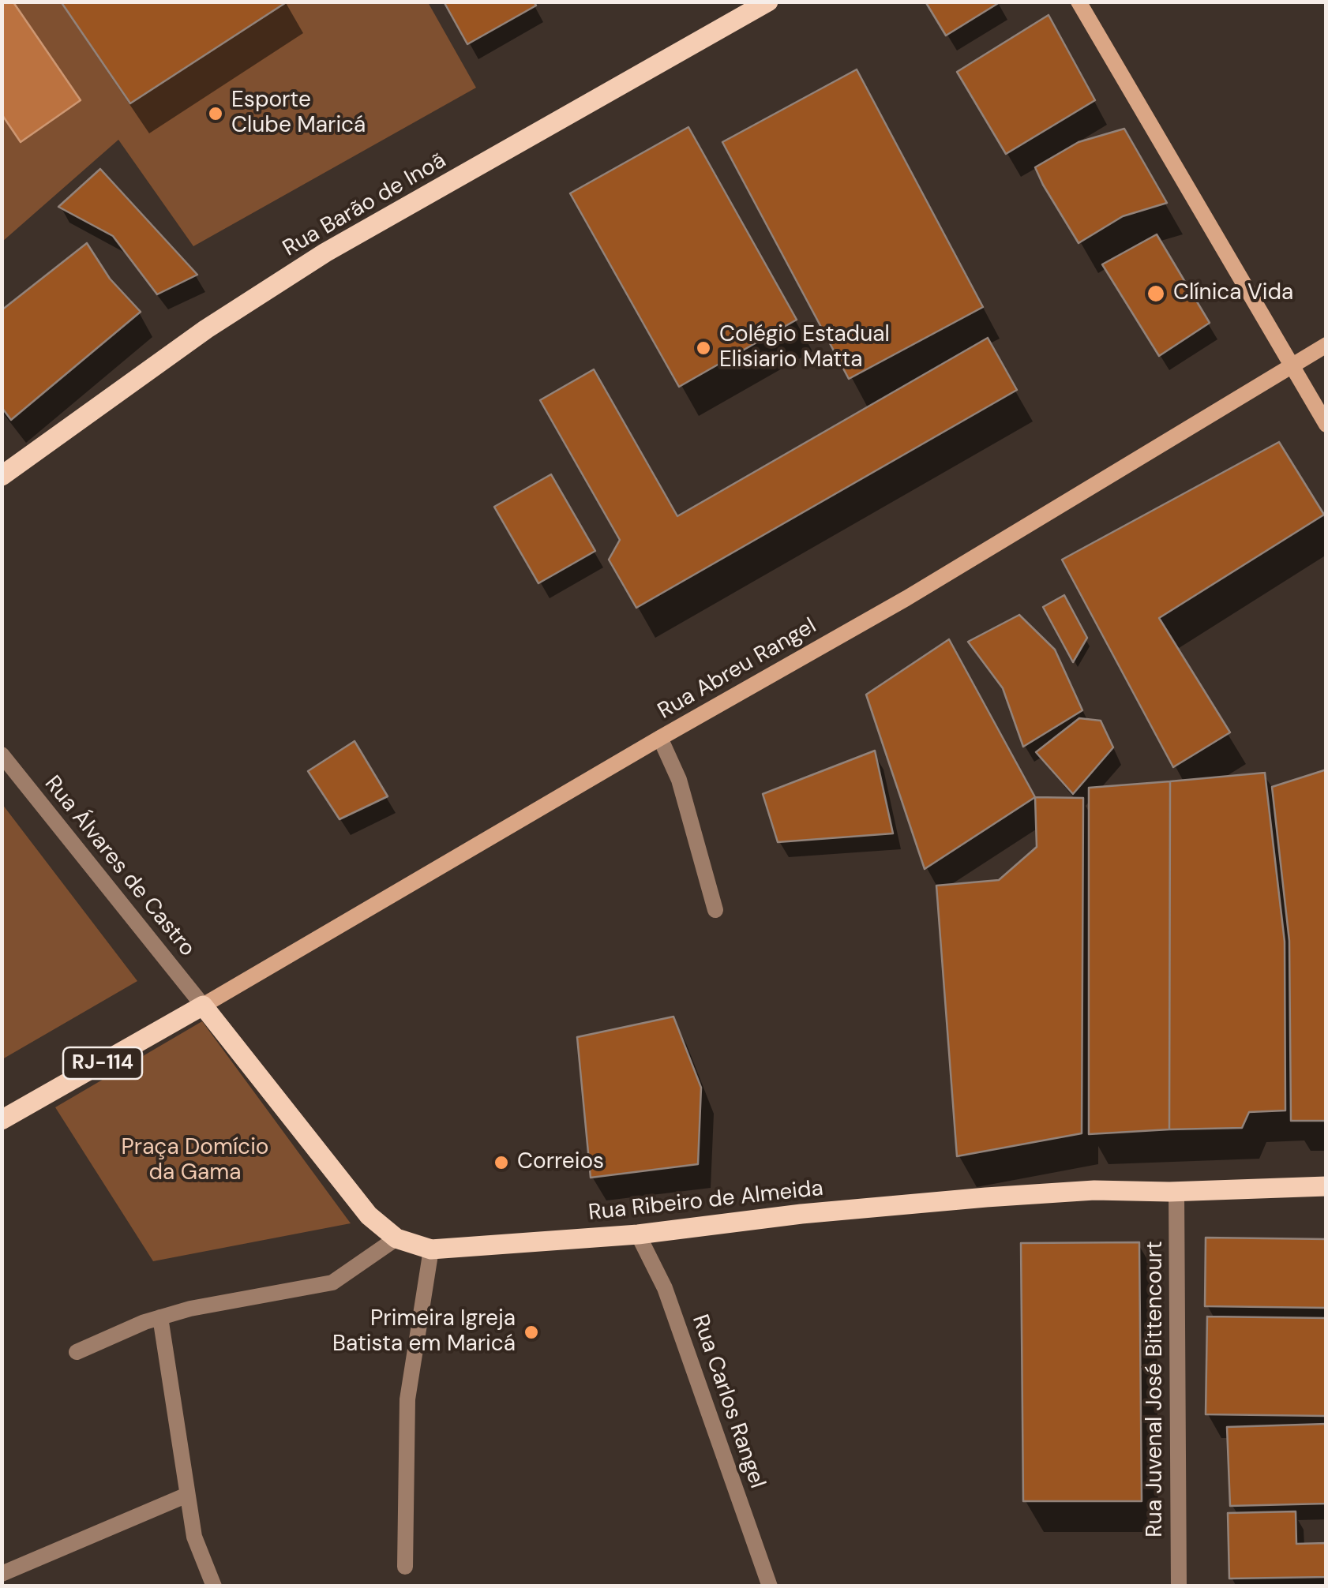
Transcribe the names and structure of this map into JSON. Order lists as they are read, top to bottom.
{
  "streets": {
    "main road": [
      "Rua Barão de Inoã",
      "Rua Abreu Rangel",
      "RJ-114",
      "Rua Ribeiro de Almeida"
    ],
    "street": ["Rua Álvares de Castro", "Rua Juvenal José Bittencourt", "Rua Carlos Rangel"]
  },
  "crossings": [
    ["Rua Abreu Rangel", "Rua Álvares de Castro"],
    ["Rua Abreu Rangel", "RJ-114"],
    ["Rua Abreu Rangel", "Rua Ribeiro de Almeida"],
    ["Rua Álvares de Castro", "RJ-114"],
    ["Rua Álvares de Castro", "Rua Ribeiro de Almeida"],
    ["RJ-114", "Rua Ribeiro de Almeida"],
    ["Rua Ribeiro de Almeida", "Rua Juvenal José Bittencourt"],
    ["Rua Ribeiro de Almeida", "Rua Carlos Rangel"]
  ],
  "parks": ["Praça Domício da Gama"],
  "places": [
    "Esporte Clube Maricá",
    "Clínica Vida",
    "Colégio Estadual Elisiario Matta",
    "Correios",
    "Primeira Igreja Batista em Maricá"
  ]
}
